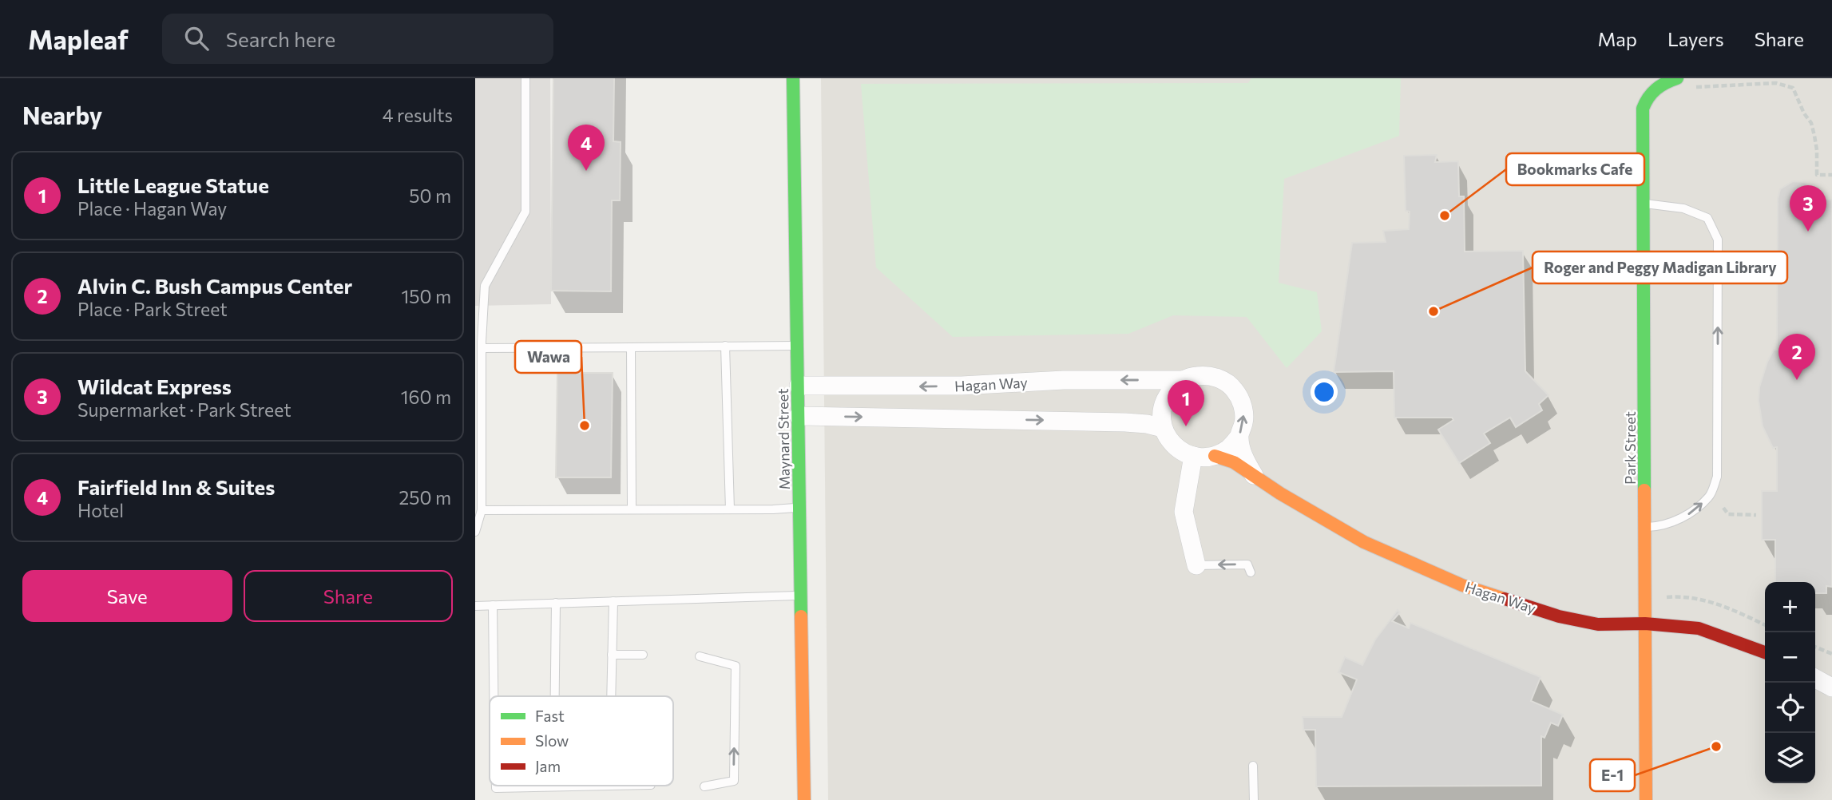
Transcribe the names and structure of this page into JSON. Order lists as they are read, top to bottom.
{
  "streets": {
    "street": ["Hagan Way", "Maynard Street", "Park Street"]
  },
  "crossings": [
    ["Hagan Way", "Maynard Street"],
    ["Hagan Way", "Park Street"]
  ],
  "places": [
    "Bookmarks Cafe",
    "Roger and Peggy Madigan Library",
    "Wawa",
    "E-1"
  ],
  "legend": ["Fast", "Slow", "Jam"],
  "page": {
    "header": "Mapleaf",
    "search": "Search here",
    "nav": ["Map", "Layers", "Share"],
    "heading": ["Nearby", "4 results"],
    "pins": [
      "4",
      "3",
      "2",
      "1"
    ],
    "list": [
      {
        "mark": "1",
        "name": "Little League Statue",
        "note": "Place · Hagan Way",
        "value": "50 m"
      },
      {
        "mark": "2",
        "name": "Alvin C. Bush Campus Center",
        "note": "Place · Park Street",
        "value": "150 m"
      },
      {
        "mark": "3",
        "name": "Wildcat Express",
        "note": "Supermarket · Park Street",
        "value": "160 m"
      },
      {
        "mark": "4",
        "name": "Fairfield Inn & Suites",
        "note": "Hotel",
        "value": "250 m"
      }
    ],
    "buttons": ["Save", "Share"],
    "map_buttons": ["+", "−"]
  }
}
